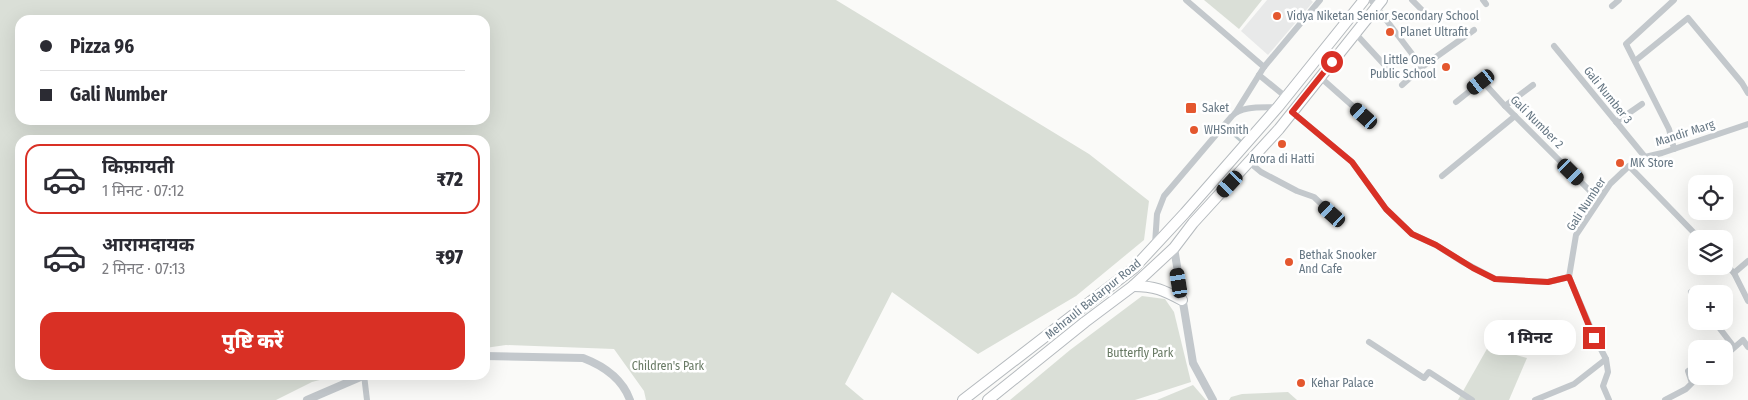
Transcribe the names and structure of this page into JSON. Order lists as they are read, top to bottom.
{
  "streets": {
    "main road": ["Mehrauli Badarpur Road"],
    "street": [
      "Gali Number 3",
      "Gali Number 2",
      "Mandir Marg",
      "Gali Number"
    ]
  },
  "crossings": [
    ["Gali Number 3", "Mandir Marg"],
    ["Gali Number 2", "Gali Number"],
    ["Mandir Marg", "Gali Number"]
  ],
  "parks": ["Butterfly Park", "Children's Park"],
  "places": {
    "other": [
      "Vidya Niketan Senior Secondary School",
      "Planet Ultrafit",
      "Little Ones Public School",
      "WHSmith",
      "Arora di Hatti",
      "MK Store",
      "Bethak Snooker And Cafe",
      "Kehar Palace"
    ],
    "transit": ["Saket"]
  },
  "page": {
    "banner": ["Pizza 96", "Gali Number"],
    "list": [
      {
        "name": "किफ़ायती",
        "note": "1 मिनट · 07:12",
        "value": "₹72"
      },
      {
        "name": "आरामदायक",
        "note": "2 मिनट · 07:13",
        "value": "₹97"
      }
    ],
    "map_buttons": ["+", "−"],
    "buttons": "पुष्टि करें",
    "bubble": "1 मिनट"
  }
}
